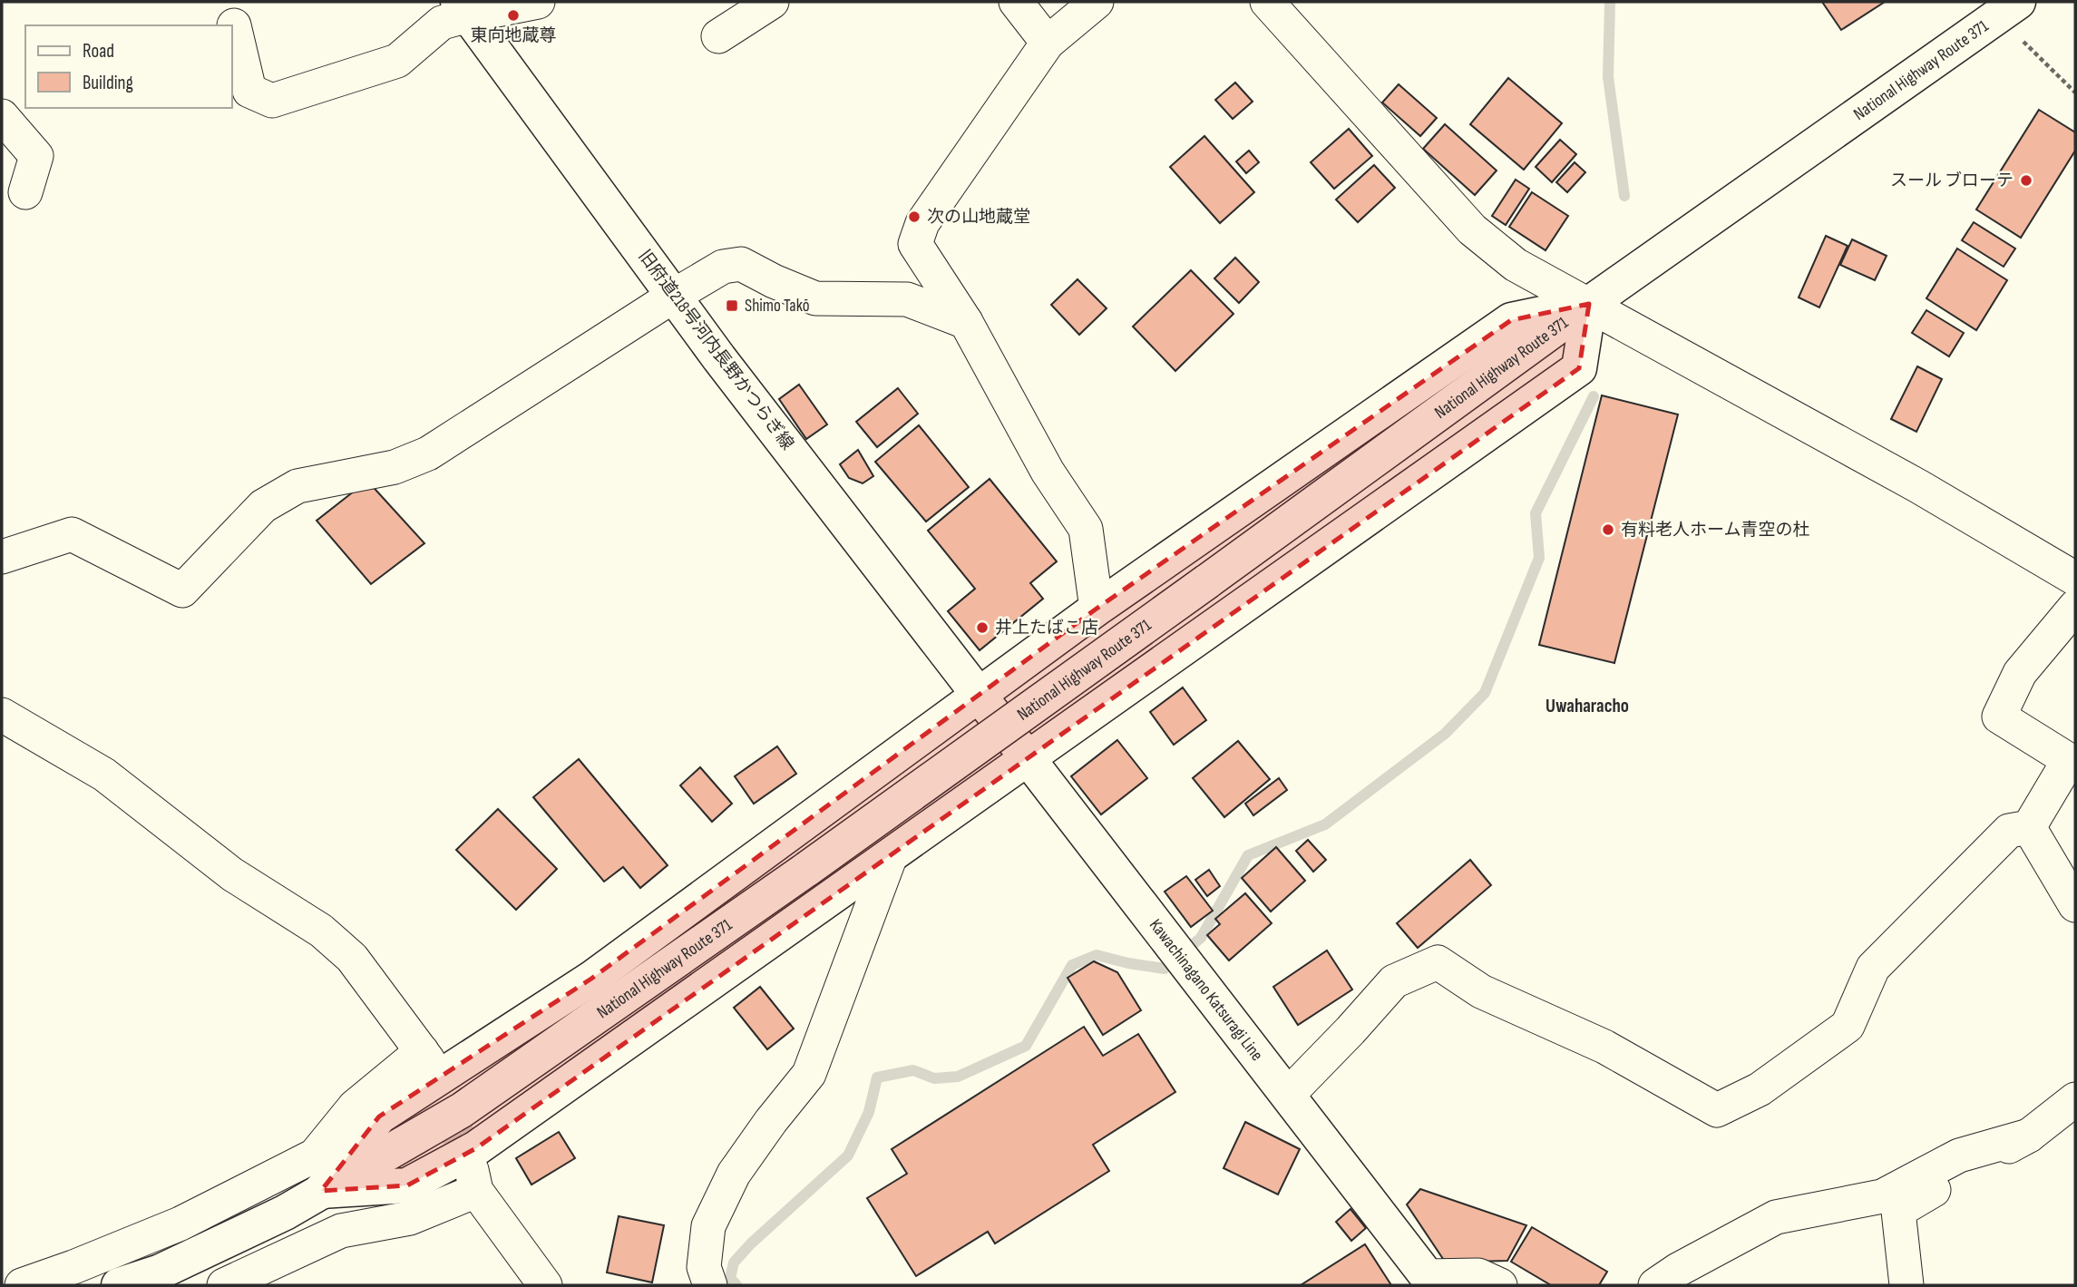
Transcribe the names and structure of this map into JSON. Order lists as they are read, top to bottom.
{
  "streets": {
    "main road": ["National Highway Route 371", "旧府道218号河内長野かつらぎ線", "Kawachinagano Katsuragi Line"]
  },
  "crossings": [
    ["旧府道218号河内長野かつらぎ線", "Kawachinagano Katsuragi Line"]
  ],
  "districts": ["Uwaharacho"],
  "places": {
    "other": [
      "東向地蔵尊",
      "スール ブローテ",
      "次の山地蔵堂",
      "有料老人ホーム青空の杜",
      "井上たばこ店"
    ],
    "transit": ["Shimo Takō"]
  },
  "legend": ["Road", "Building"]
}
